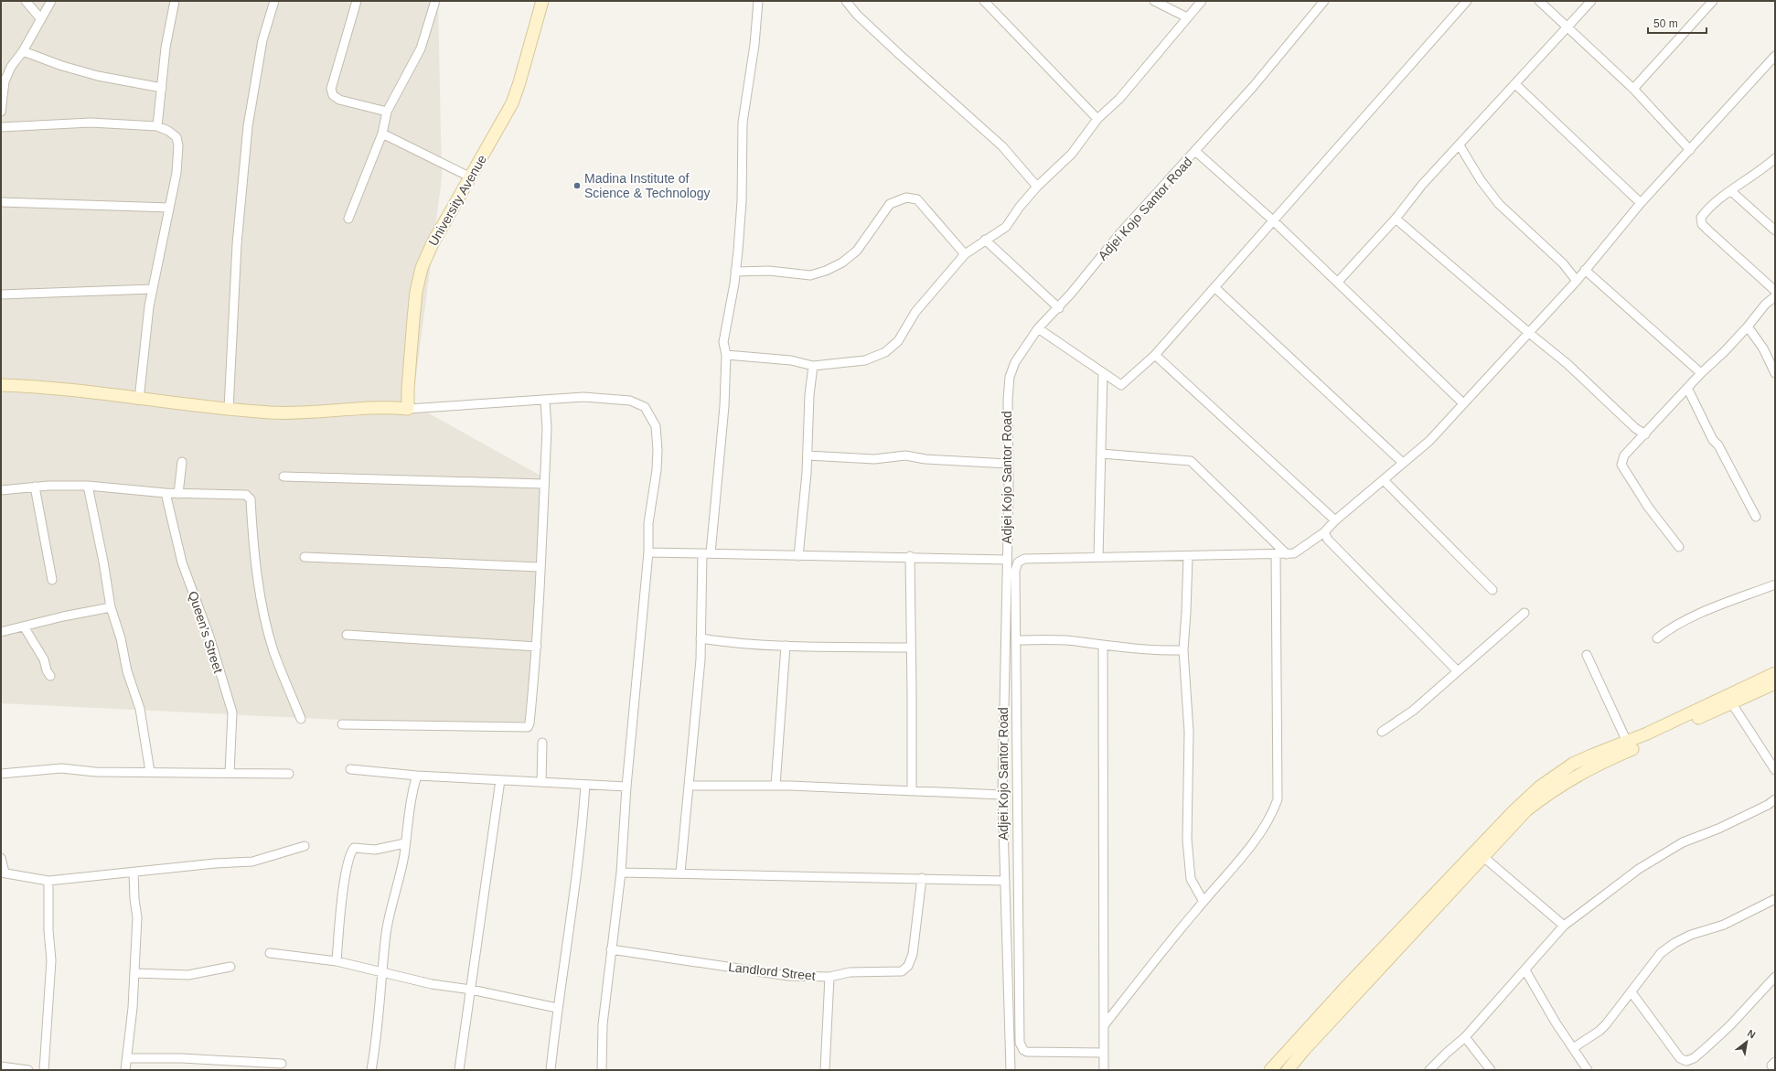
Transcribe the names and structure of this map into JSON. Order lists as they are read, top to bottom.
{
  "streets": {
    "street": [
      "University Avenue",
      "Adjei Kojo Santor Road",
      "Queen’s Street",
      "Landlord Street"
    ]
  },
  "places": ["Madina Institute of Science & Technology"],
  "scale_bar": "50 m",
  "north": "top right"
}
